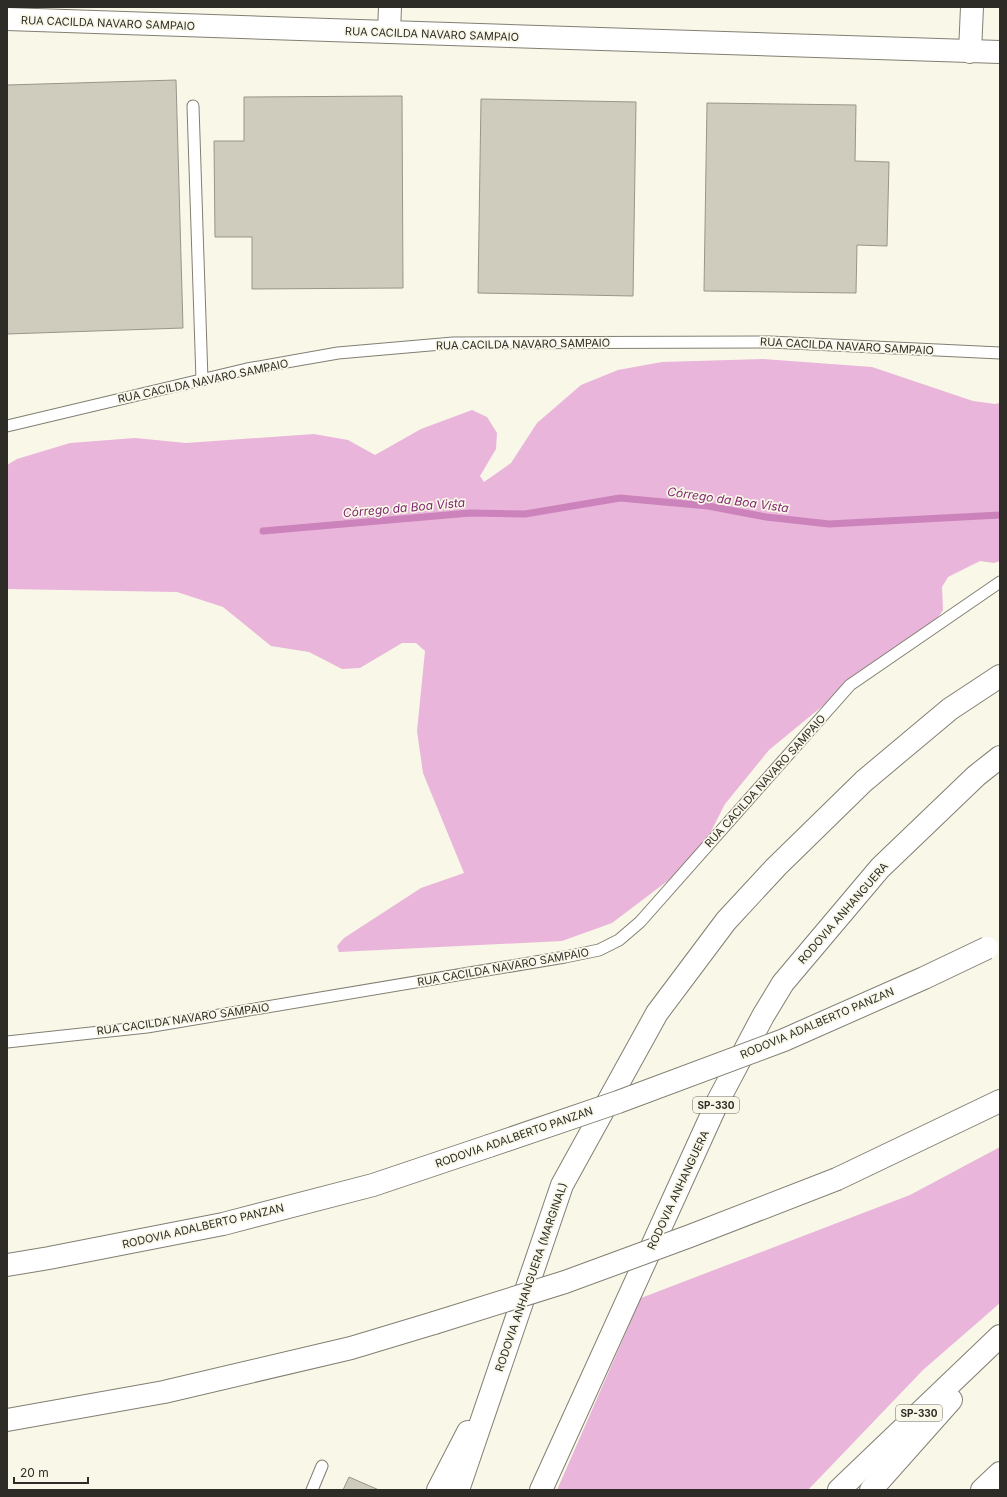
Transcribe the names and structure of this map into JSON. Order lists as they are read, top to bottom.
{
  "streets": {
    "main road": [
      "RUA CACILDA NAVARO SAMPAIO",
      "RODOVIA ANHANGUERA",
      "RODOVIA ADALBERTO PANZAN",
      "SP-330",
      "RODOVIA ANHANGUERA (MARGINAL)"
    ]
  },
  "water": ["Córrego da Boa Vista"],
  "scale_bar": "20 m"
}
